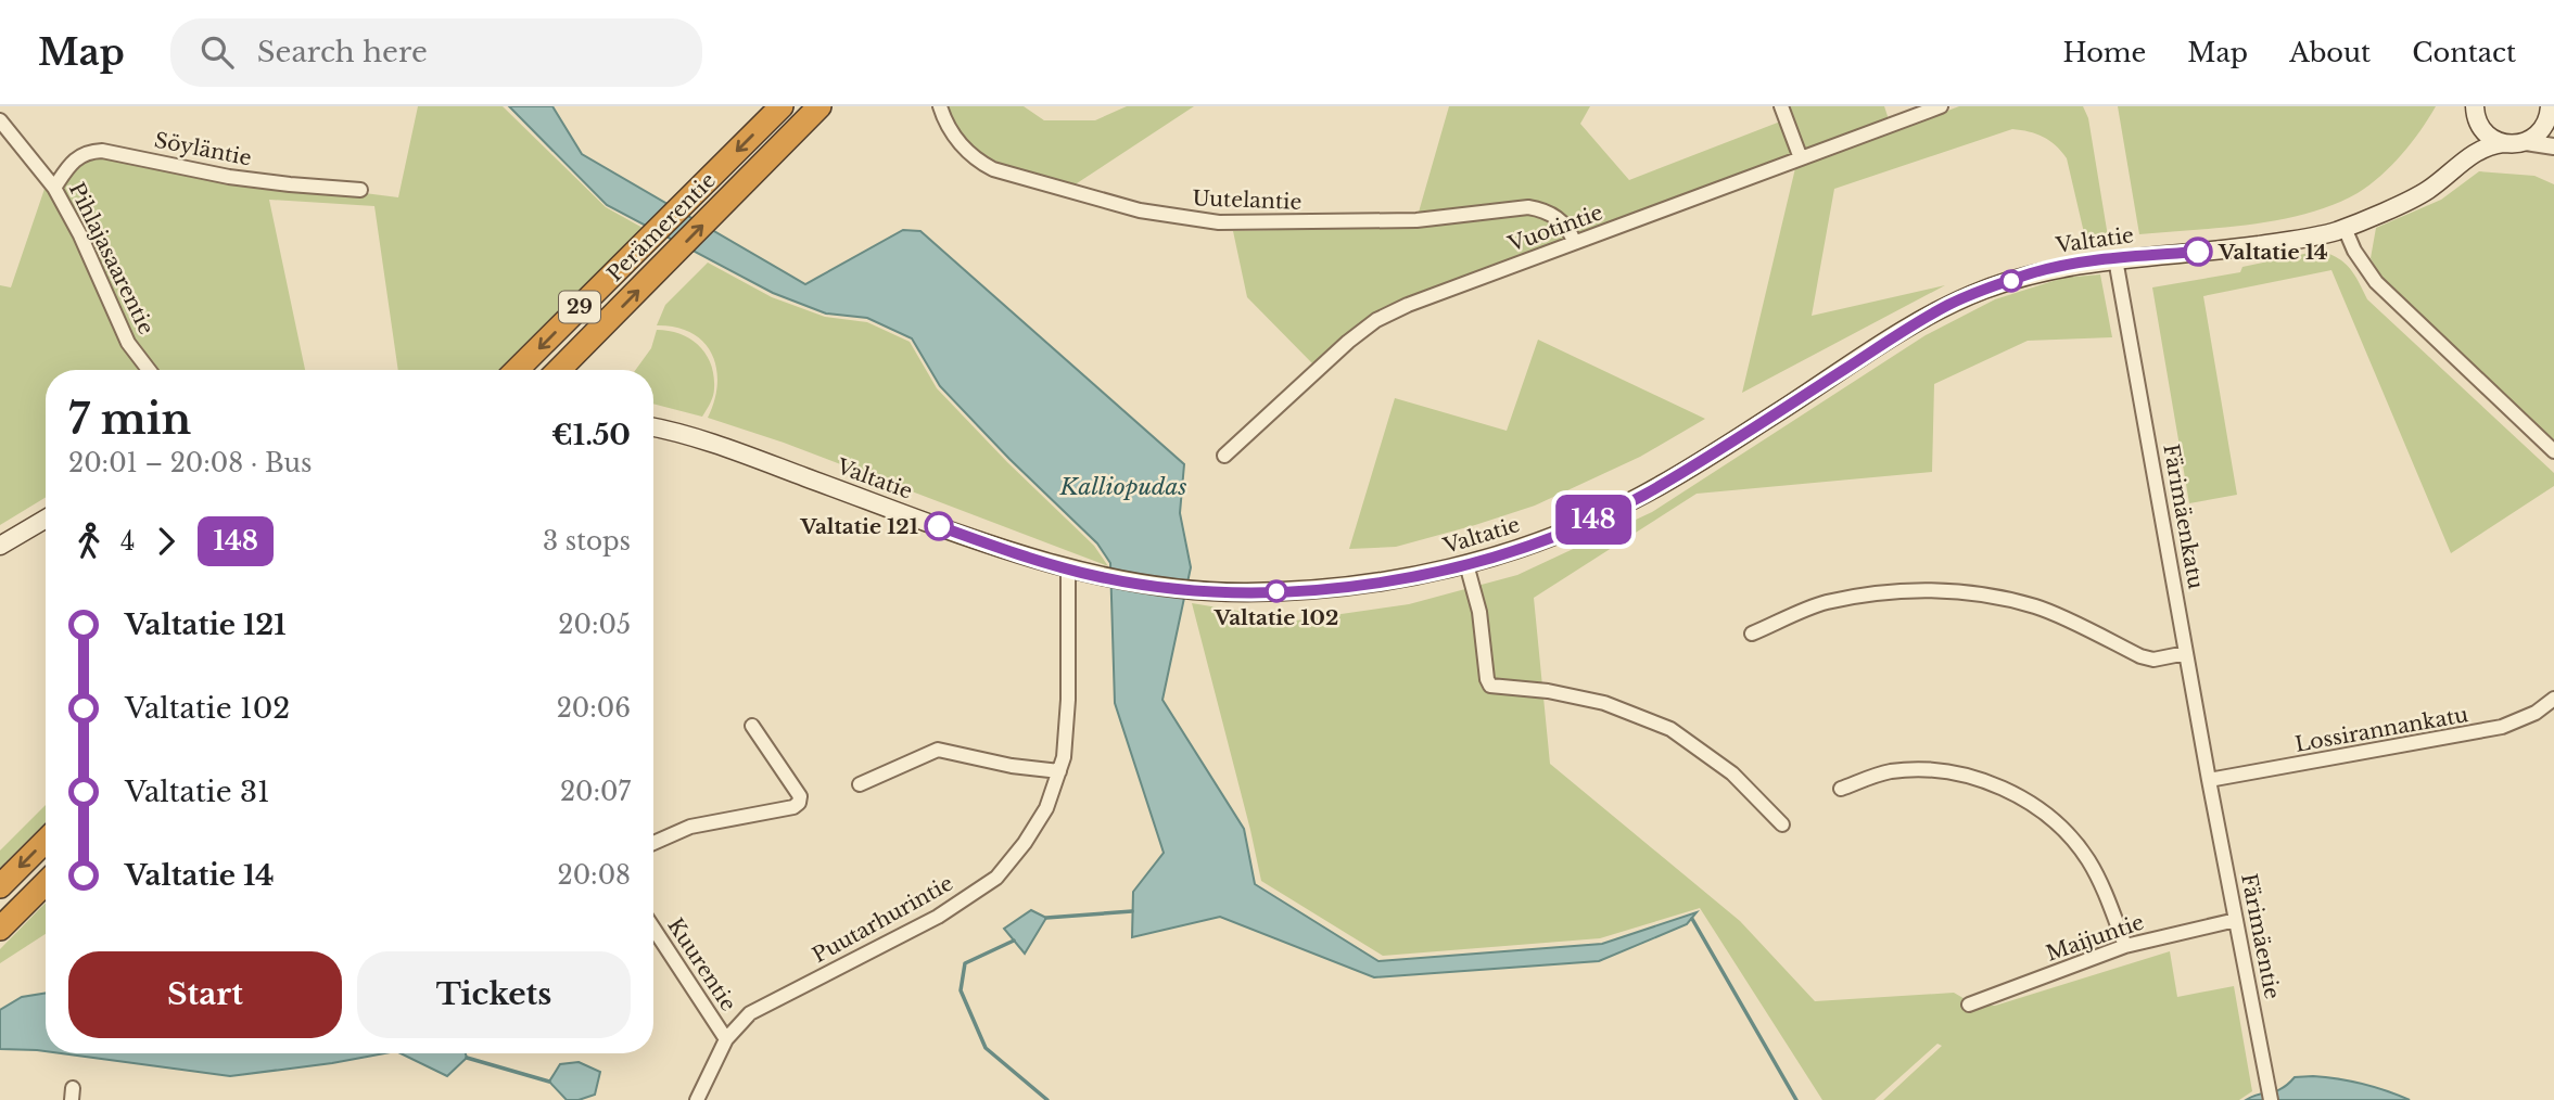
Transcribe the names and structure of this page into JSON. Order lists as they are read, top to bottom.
{
  "streets": {
    "highway": ["Perämerentie", "29"],
    "main road": ["Valtatie"],
    "street": [
      "Söyläntie",
      "Uutelantie",
      "Vuotintie",
      "Pihlajasaarentie",
      "Färimäenkatu",
      "Lossirannankatu",
      "Puutarhurintie",
      "Färimäentie",
      "Maijuntie",
      "Kuurentie"
    ]
  },
  "crossings": [
    ["Söyläntie", "Pihlajasaarentie"],
    ["Uutelantie", "Vuotintie"],
    ["Valtatie", "Färimäenkatu"],
    ["Valtatie", "Puutarhurintie"],
    ["Färimäenkatu", "Lossirannankatu"],
    ["Färimäenkatu", "Färimäentie"],
    ["Lossirannankatu", "Färimäentie"],
    ["Puutarhurintie", "Kuurentie"],
    ["Färimäentie", "Maijuntie"]
  ],
  "water": ["Kalliopudas"],
  "places": ["Valtatie 14", "Valtatie 121", "Valtatie 102"],
  "lines": ["bus line 148"],
  "page": {
    "header": "Map",
    "search": "Search here",
    "nav": [
      "Home",
      "Map",
      "About",
      "Contact"
    ],
    "on_map": "148",
    "heading": ["7 min", "20:01 – 20:08 · Bus", "€1.50"],
    "legs": ["4", "148", "3 stops"],
    "list": [
      {
        "name": "Valtatie 121",
        "value": "20:05"
      },
      {
        "name": "Valtatie 102",
        "value": "20:06"
      },
      {
        "name": "Valtatie 31",
        "value": "20:07"
      },
      {
        "name": "Valtatie 14",
        "value": "20:08"
      }
    ],
    "buttons": ["Start", "Tickets"]
  }
}
